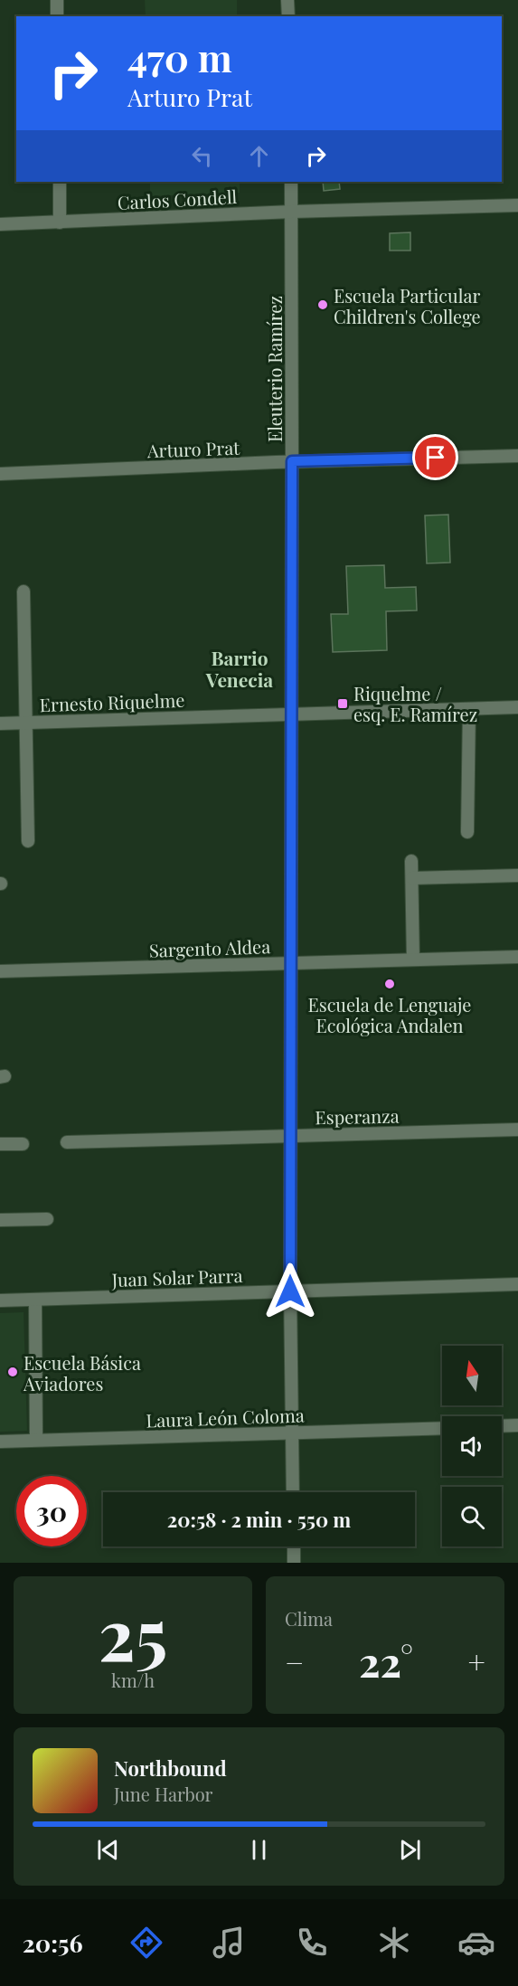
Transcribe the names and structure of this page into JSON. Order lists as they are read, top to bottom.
{
  "streets": {
    "street": [
      "Carlos Condell",
      "Eleuterio Ramírez",
      "Arturo Prat",
      "Ernesto Riquelme",
      "Sargento Aldea",
      "Esperanza",
      "Juan Solar Parra",
      "Laura León Coloma"
    ]
  },
  "crossings": [
    ["Carlos Condell", "Eleuterio Ramírez"],
    ["Eleuterio Ramírez", "Arturo Prat"],
    ["Eleuterio Ramírez", "Ernesto Riquelme"],
    ["Eleuterio Ramírez", "Sargento Aldea"],
    ["Eleuterio Ramírez", "Esperanza"],
    ["Eleuterio Ramírez", "Juan Solar Parra"],
    ["Eleuterio Ramírez", "Laura León Coloma"]
  ],
  "districts": ["Barrio Venecia"],
  "places": {
    "other": ["Escuela Particular Children's College", "Escuela de Lenguaje Ecológica Andalen", "Escuela Básica Aviadores"],
    "transit": ["Riquelme / esq. E. Ramírez"]
  },
  "north": "top",
  "page": {
    "turn": ["470 m", "Arturo Prat"],
    "limit": "30",
    "trip": "20:58 · 2 min · 550 m",
    "tile": [
      ["25", "km/h"],
      "Clima"
    ],
    "heat": ["−", "22°", "+"],
    "song": ["Northbound", "June Harbor"],
    "tabs": "20:56"
  }
}
